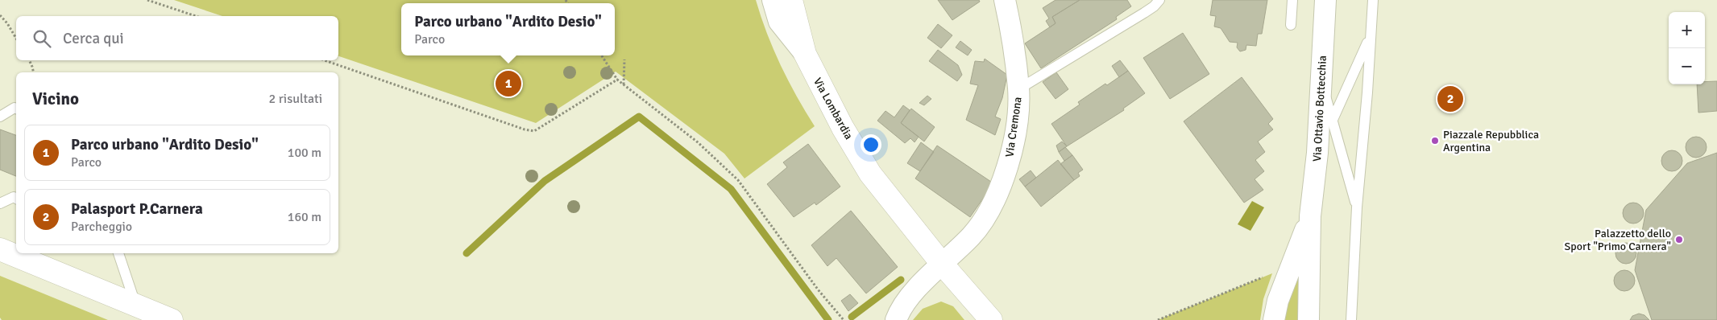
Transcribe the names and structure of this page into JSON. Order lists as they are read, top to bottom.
{
  "streets": {
    "street": ["Via Lombardia", "Via Ottavio Bottecchia", "Via Cremona"]
  },
  "crossings": [
    ["Via Lombardia", "Via Cremona"]
  ],
  "places": ["Piazzale Repubblica Argentina", "Palazzetto dello Sport \"Primo Carnera\""],
  "page": {
    "popup": ["Parco urbano \"Ardito Desio\"", "Parco"],
    "map_buttons": ["+", "−"],
    "search": "Cerca qui",
    "pins": ["1", "2"],
    "heading": ["Vicino", "2 risultati"],
    "list": [
      {
        "mark": "1",
        "name": "Parco urbano \"Ardito Desio\"",
        "note": "Parco",
        "value": "100 m"
      },
      {
        "mark": "2",
        "name": "Palasport P.Carnera",
        "note": "Parcheggio",
        "value": "160 m"
      }
    ]
  }
}
